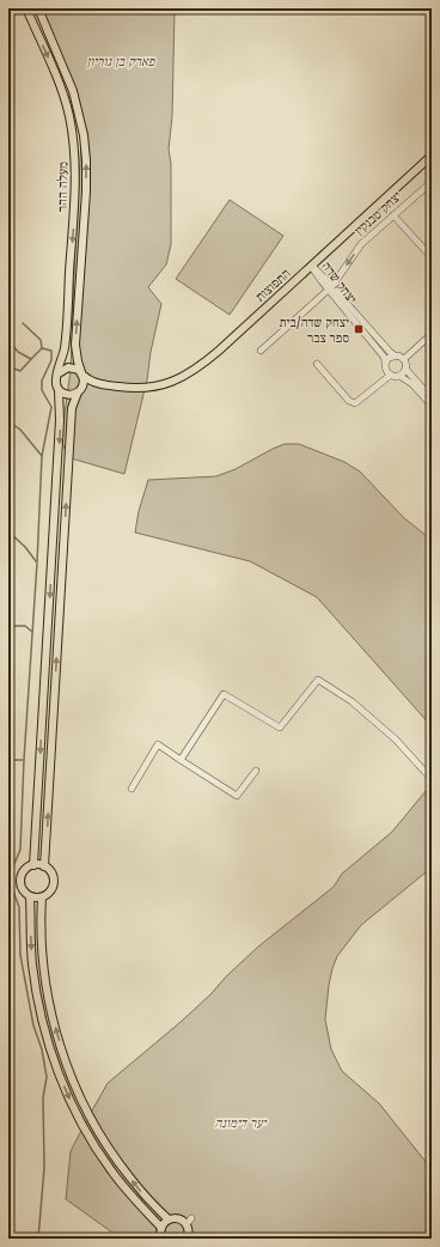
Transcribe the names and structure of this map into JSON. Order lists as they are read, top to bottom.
{
  "streets": {
    "main road": ["מעלה ההר", "התפוצות"],
    "street": ["יצחק טבנקין", "יצחק שדה"]
  },
  "crossings": [
    ["מעלה ההר", "התפוצות"],
    ["יצחק טבנקין", "יצחק שדה"],
    ["יצחק שדה", "התפוצות"]
  ],
  "one_way": ["יצחק טבנקין"],
  "parks": ["פארק בן גוריון", "יער דימונה"],
  "places": {
    "transit": ["יצחק שדה/בית ספר צבר"]
  }
}
